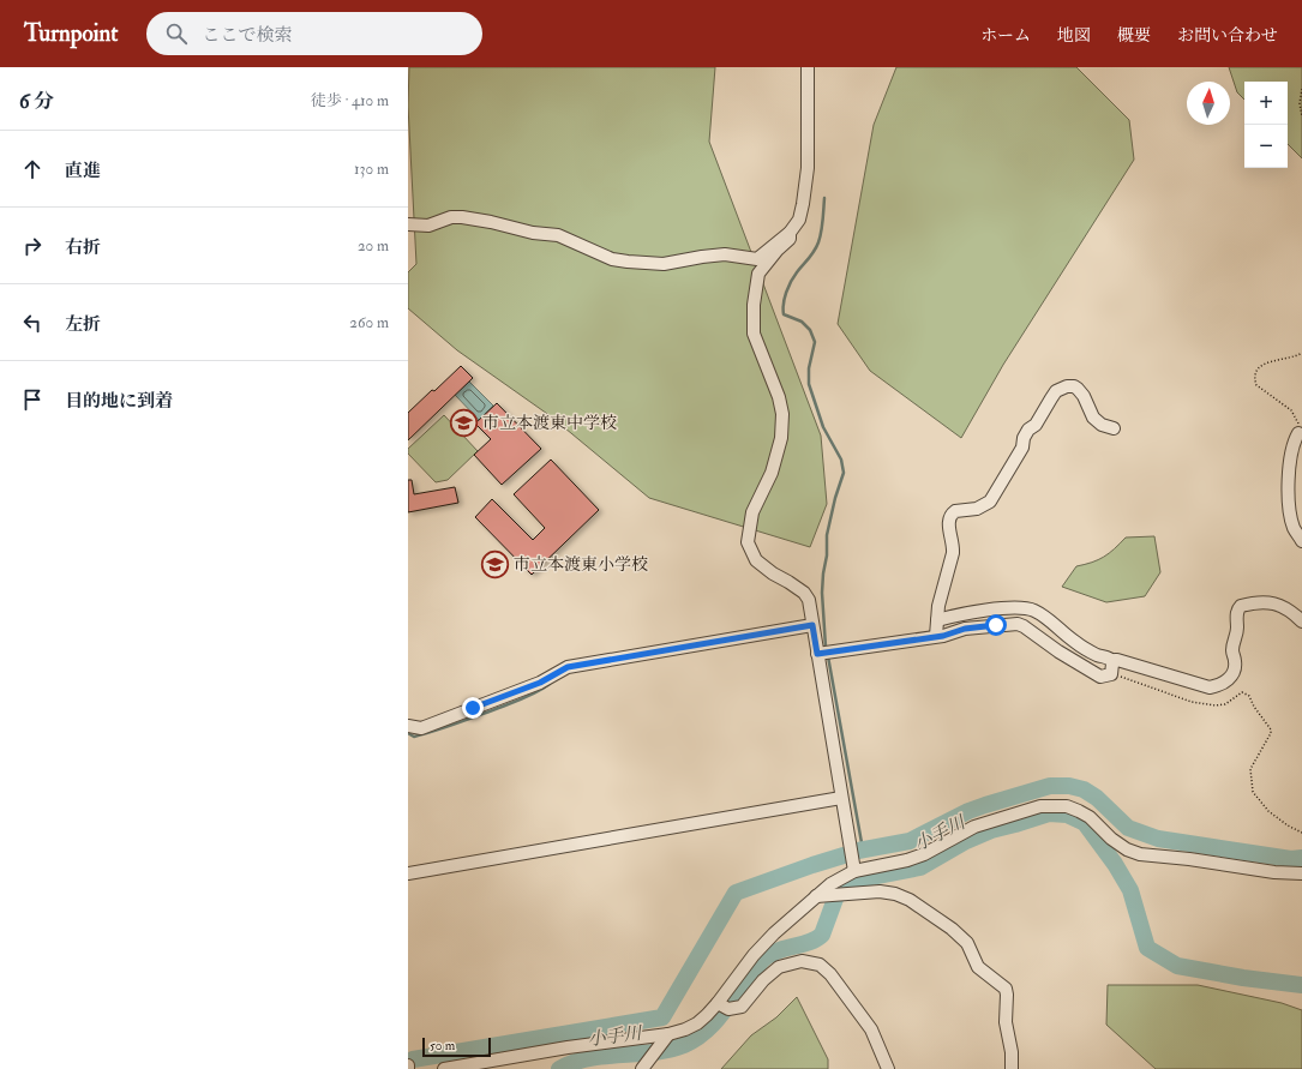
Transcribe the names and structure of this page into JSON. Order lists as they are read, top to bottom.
{
  "water": ["小手川"],
  "places": {
    "school or university": ["市立本渡東中学校", "市立本渡東小学校"]
  },
  "scale_bar": "50 m",
  "north": "top",
  "page": {
    "header": "Turnpoint",
    "search": "ここで検索",
    "nav": [
      "ホーム",
      "地図",
      "概要",
      "お問い合わせ"
    ],
    "heading": ["6 分", "徒歩 · 410 m"],
    "map_buttons": ["+", "−"],
    "list": [
      ["直進", "130 m"],
      ["右折", "20 m"],
      ["左折", "260 m"],
      "目的地に到着"
    ],
    "scale": "50 m"
  }
}
